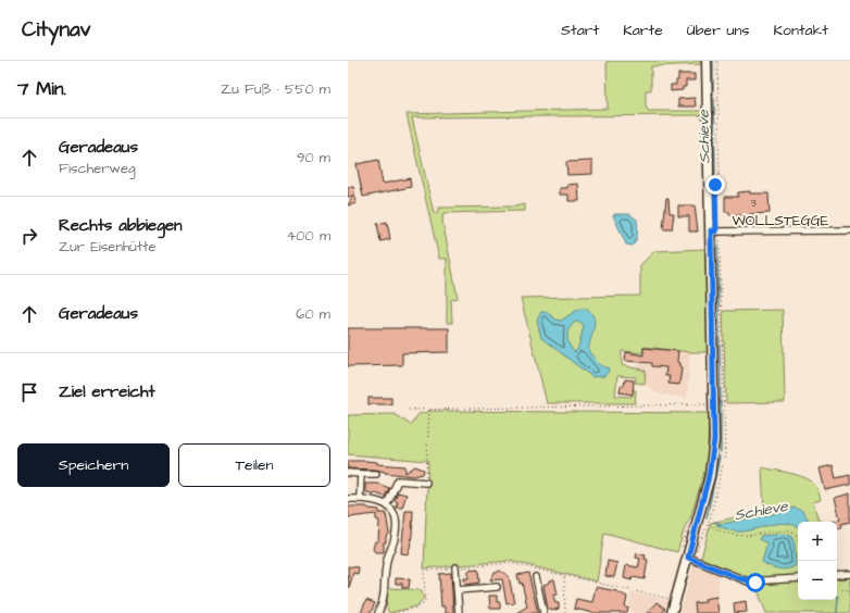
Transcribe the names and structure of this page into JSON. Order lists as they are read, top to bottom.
{
  "streets": {
    "street": ["WOLLSTEGGE"]
  },
  "water": ["Schieve"],
  "house_numbers": ["3"],
  "page": {
    "header": "Citynav",
    "nav": [
      "Start",
      "Karte",
      "Über uns",
      "Kontakt"
    ],
    "heading": ["7 Min.", "Zu Fuß · 550 m"],
    "list": [
      ["Geradeaus", "Fischerweg", "90 m"],
      ["Rechts abbiegen", "Zur Eisenhütte", "400 m"],
      ["Geradeaus", "60 m"],
      "Ziel erreicht"
    ],
    "buttons": ["Speichern", "Teilen"],
    "map_buttons": ["+", "−"]
  }
}
